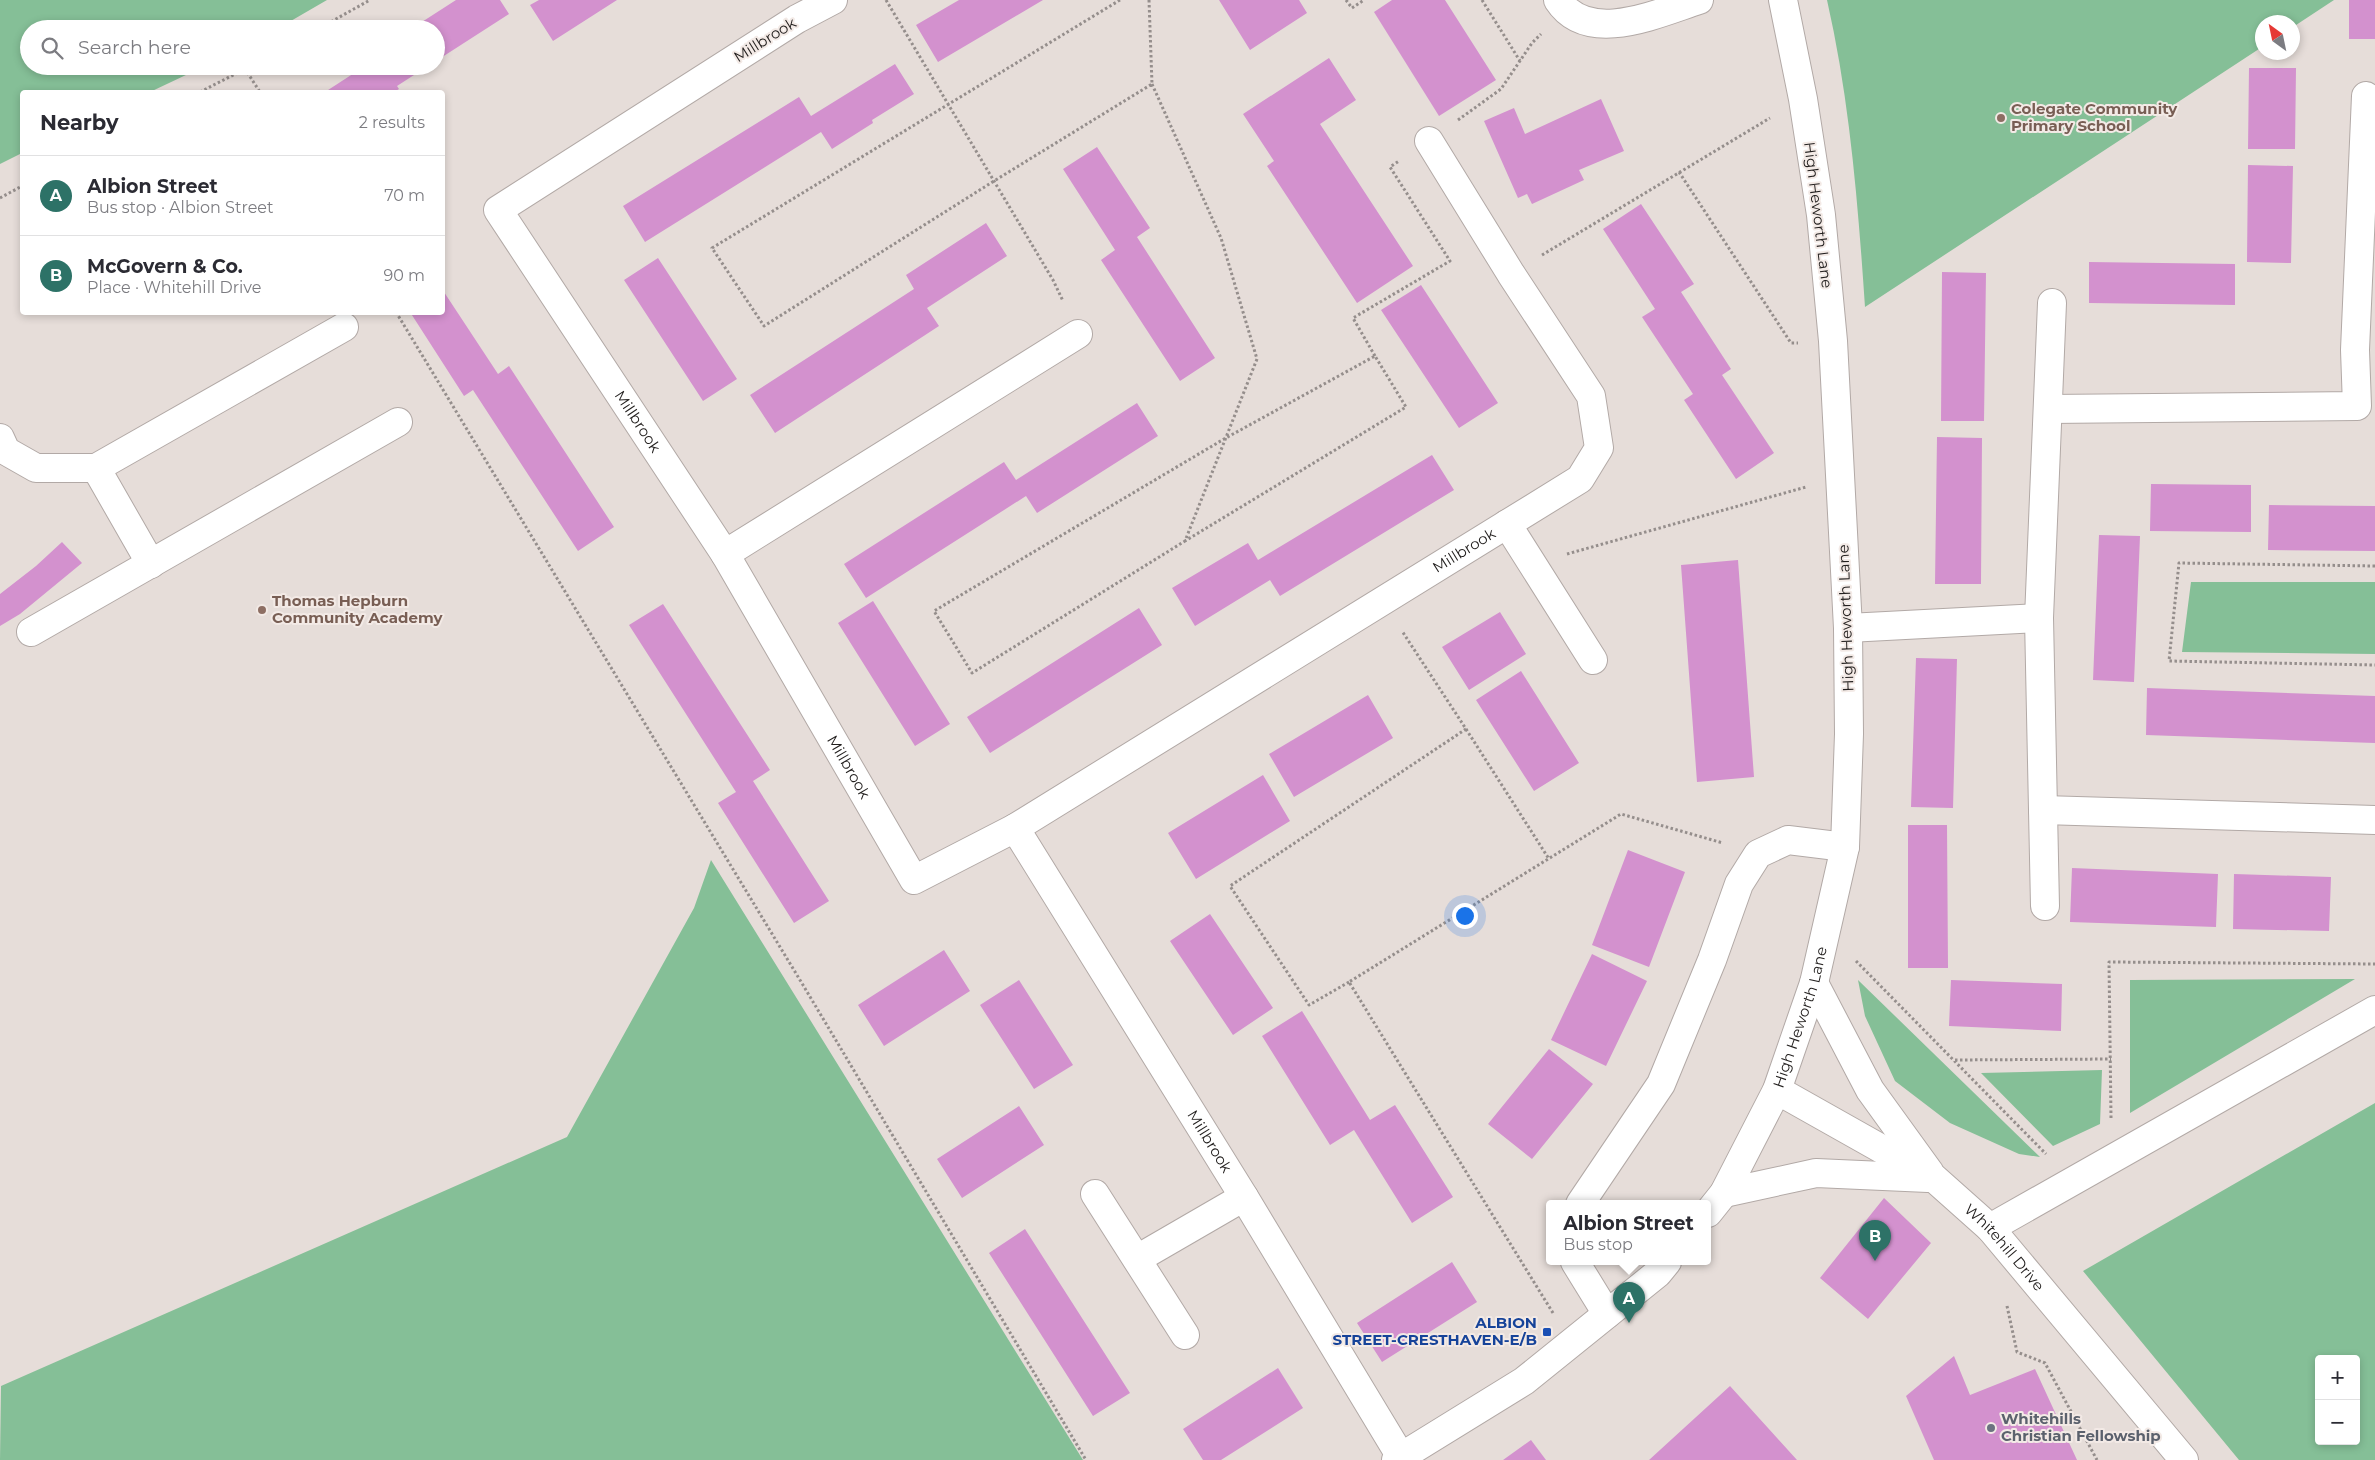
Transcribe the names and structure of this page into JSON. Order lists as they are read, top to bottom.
{
  "streets": {
    "street": ["Millbrook", "High Heworth Lane", "Whitehill Drive"]
  },
  "crossings": [
    ["High Heworth Lane", "Whitehill Drive"]
  ],
  "places": {
    "other": ["Colegate Community Primary School", "Thomas Hepburn Community Academy", "Whitehills Christian Fellowship"],
    "transit": ["ALBION STREET-CRESTHAVEN-E/B"]
  },
  "north": "top left",
  "page": {
    "search": "Search here",
    "heading": ["Nearby", "2 results"],
    "list": [
      {
        "mark": "A",
        "name": "Albion Street",
        "note": "Bus stop · Albion Street",
        "value": "70 m"
      },
      {
        "mark": "B",
        "name": "McGovern & Co.",
        "note": "Place · Whitehill Drive",
        "value": "90 m"
      }
    ],
    "popup": ["Albion Street", "Bus stop"],
    "pins": ["B", "A"],
    "map_buttons": ["+", "−"]
  }
}
